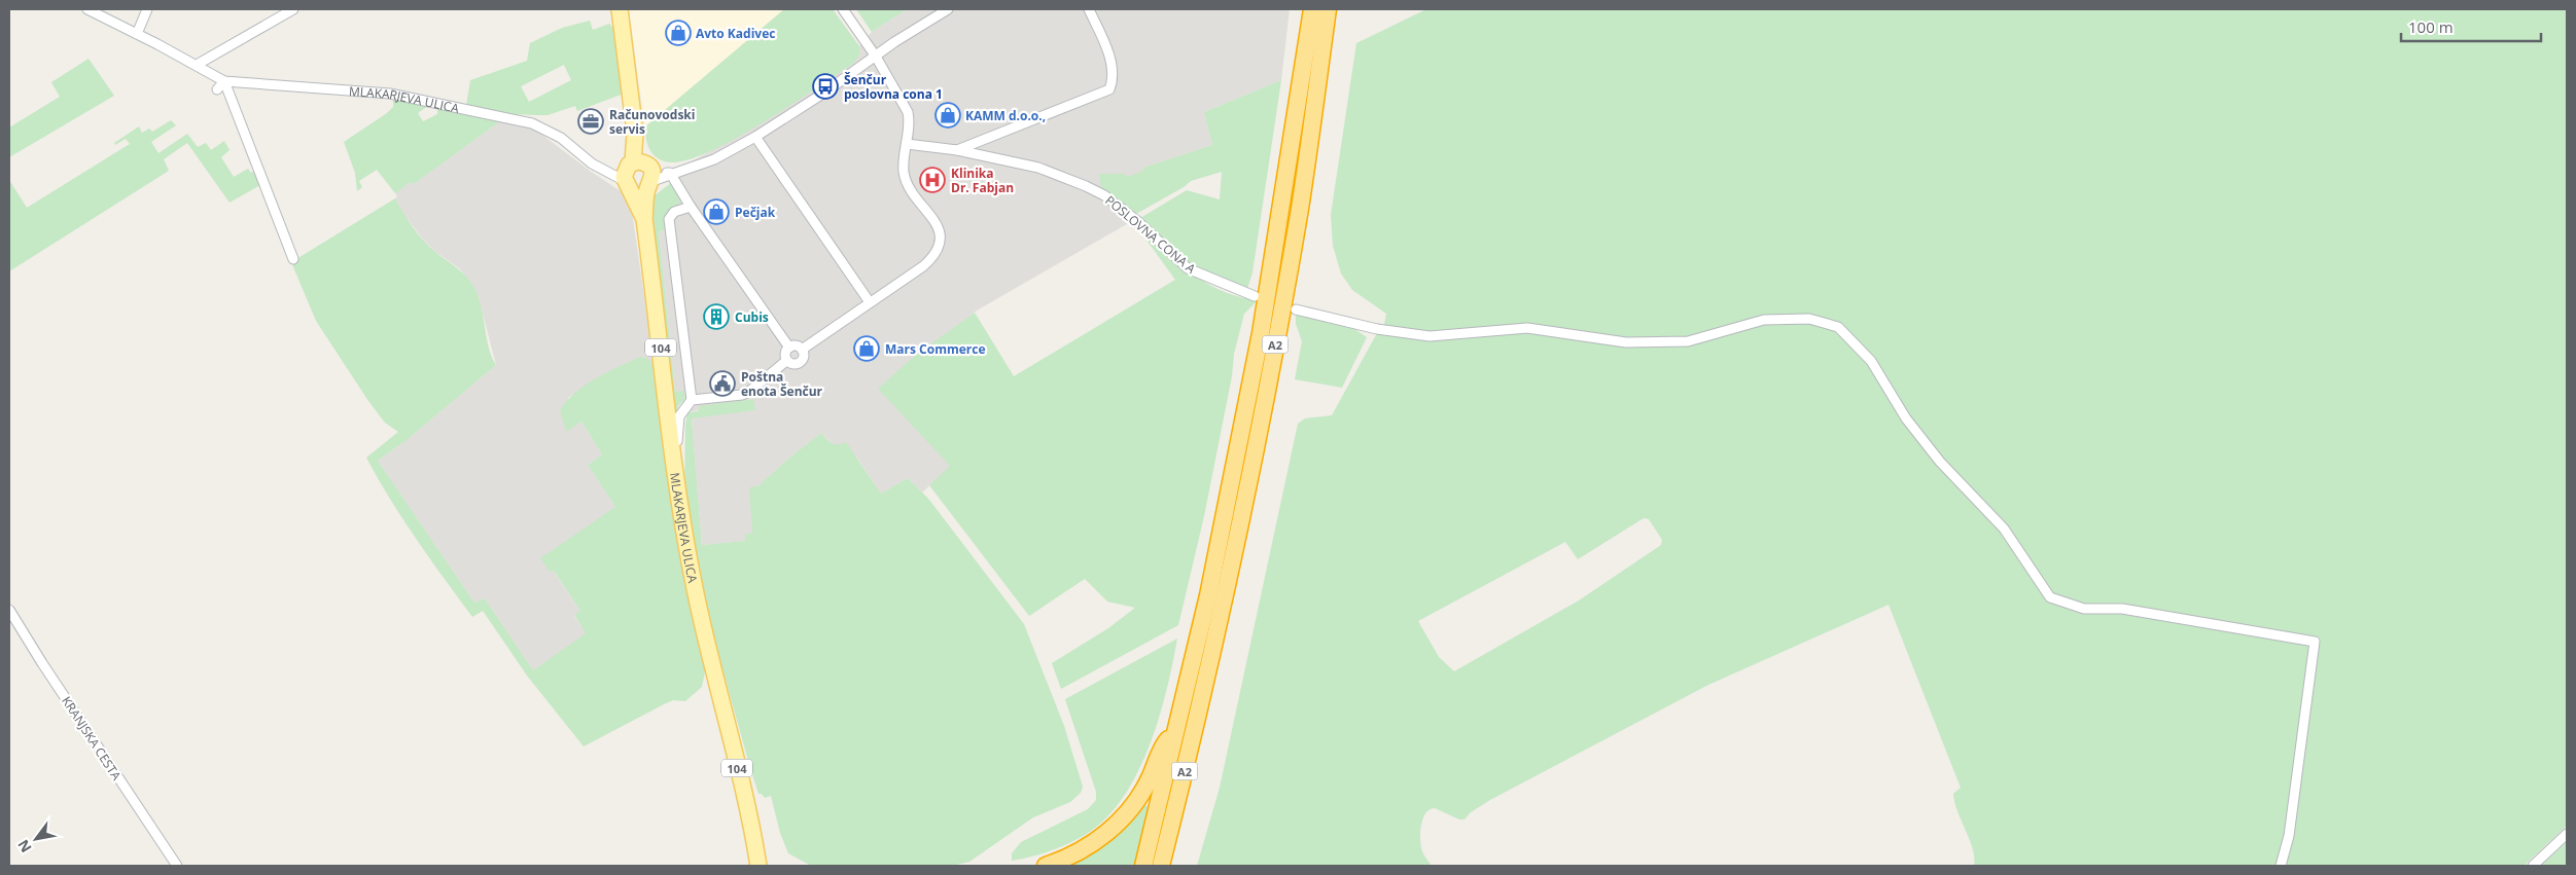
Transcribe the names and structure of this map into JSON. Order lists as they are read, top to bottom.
{
  "streets": {
    "highway": ["A2"],
    "main road": ["MLAKARJEVA ULICA", "104"],
    "street": ["POSLOVNA CONA A", "KRANJSKA CESTA"]
  },
  "crossings": [
    ["MLAKARJEVA ULICA", "104"]
  ],
  "places": {
    "shop": [
      "Avto Kadivec",
      "KAMM d.o.o.,",
      "Pečjak",
      "Mars Commerce"
    ],
    "bus stop": ["Šenčur poslovna cona 1"],
    "office": ["Računovodski servis"],
    "hospital": ["Klinika Dr. Fabjan"],
    "building": ["Cubis"],
    "public building": ["Poštna enota Šenčur"]
  },
  "scale_bar": "100 m",
  "north": "bottom left"
}
